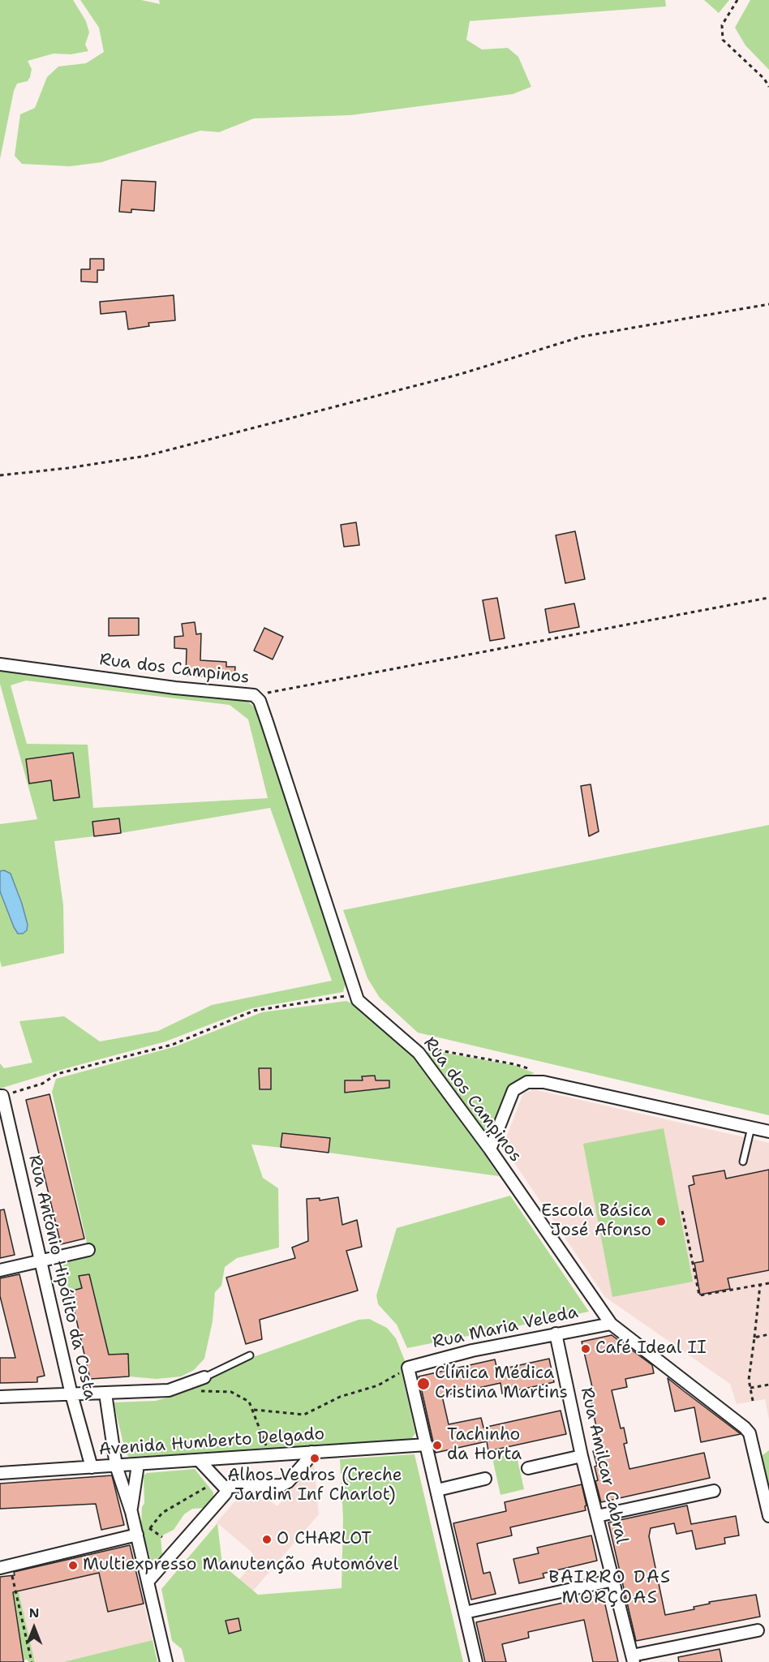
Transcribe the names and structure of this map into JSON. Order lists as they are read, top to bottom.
{
  "streets": {
    "street": [
      "Rua dos Campinos",
      "Rua António Hipólito da Costa",
      "Rua Maria Veleda",
      "Avenida Humberto Delgado",
      "Rua Amilcar Cabral"
    ]
  },
  "crossings": [
    ["Rua dos Campinos", "Rua Maria Veleda"],
    ["Rua António Hipólito da Costa", "Avenida Humberto Delgado"],
    ["Rua Maria Veleda", "Rua Amilcar Cabral"]
  ],
  "districts": ["BAIRRO DAS MORÇOAS"],
  "places": [
    "Escola Básica José Afonso",
    "Café Ideal II",
    "Clínica Médica Cristina Martins",
    "Tachinho da Horta",
    "Alhos Vedros (Creche Jardim Inf Charlot)",
    "O CHARLOT",
    "Multiexpresso Manutenção Automóvel"
  ],
  "north": "top"
}
